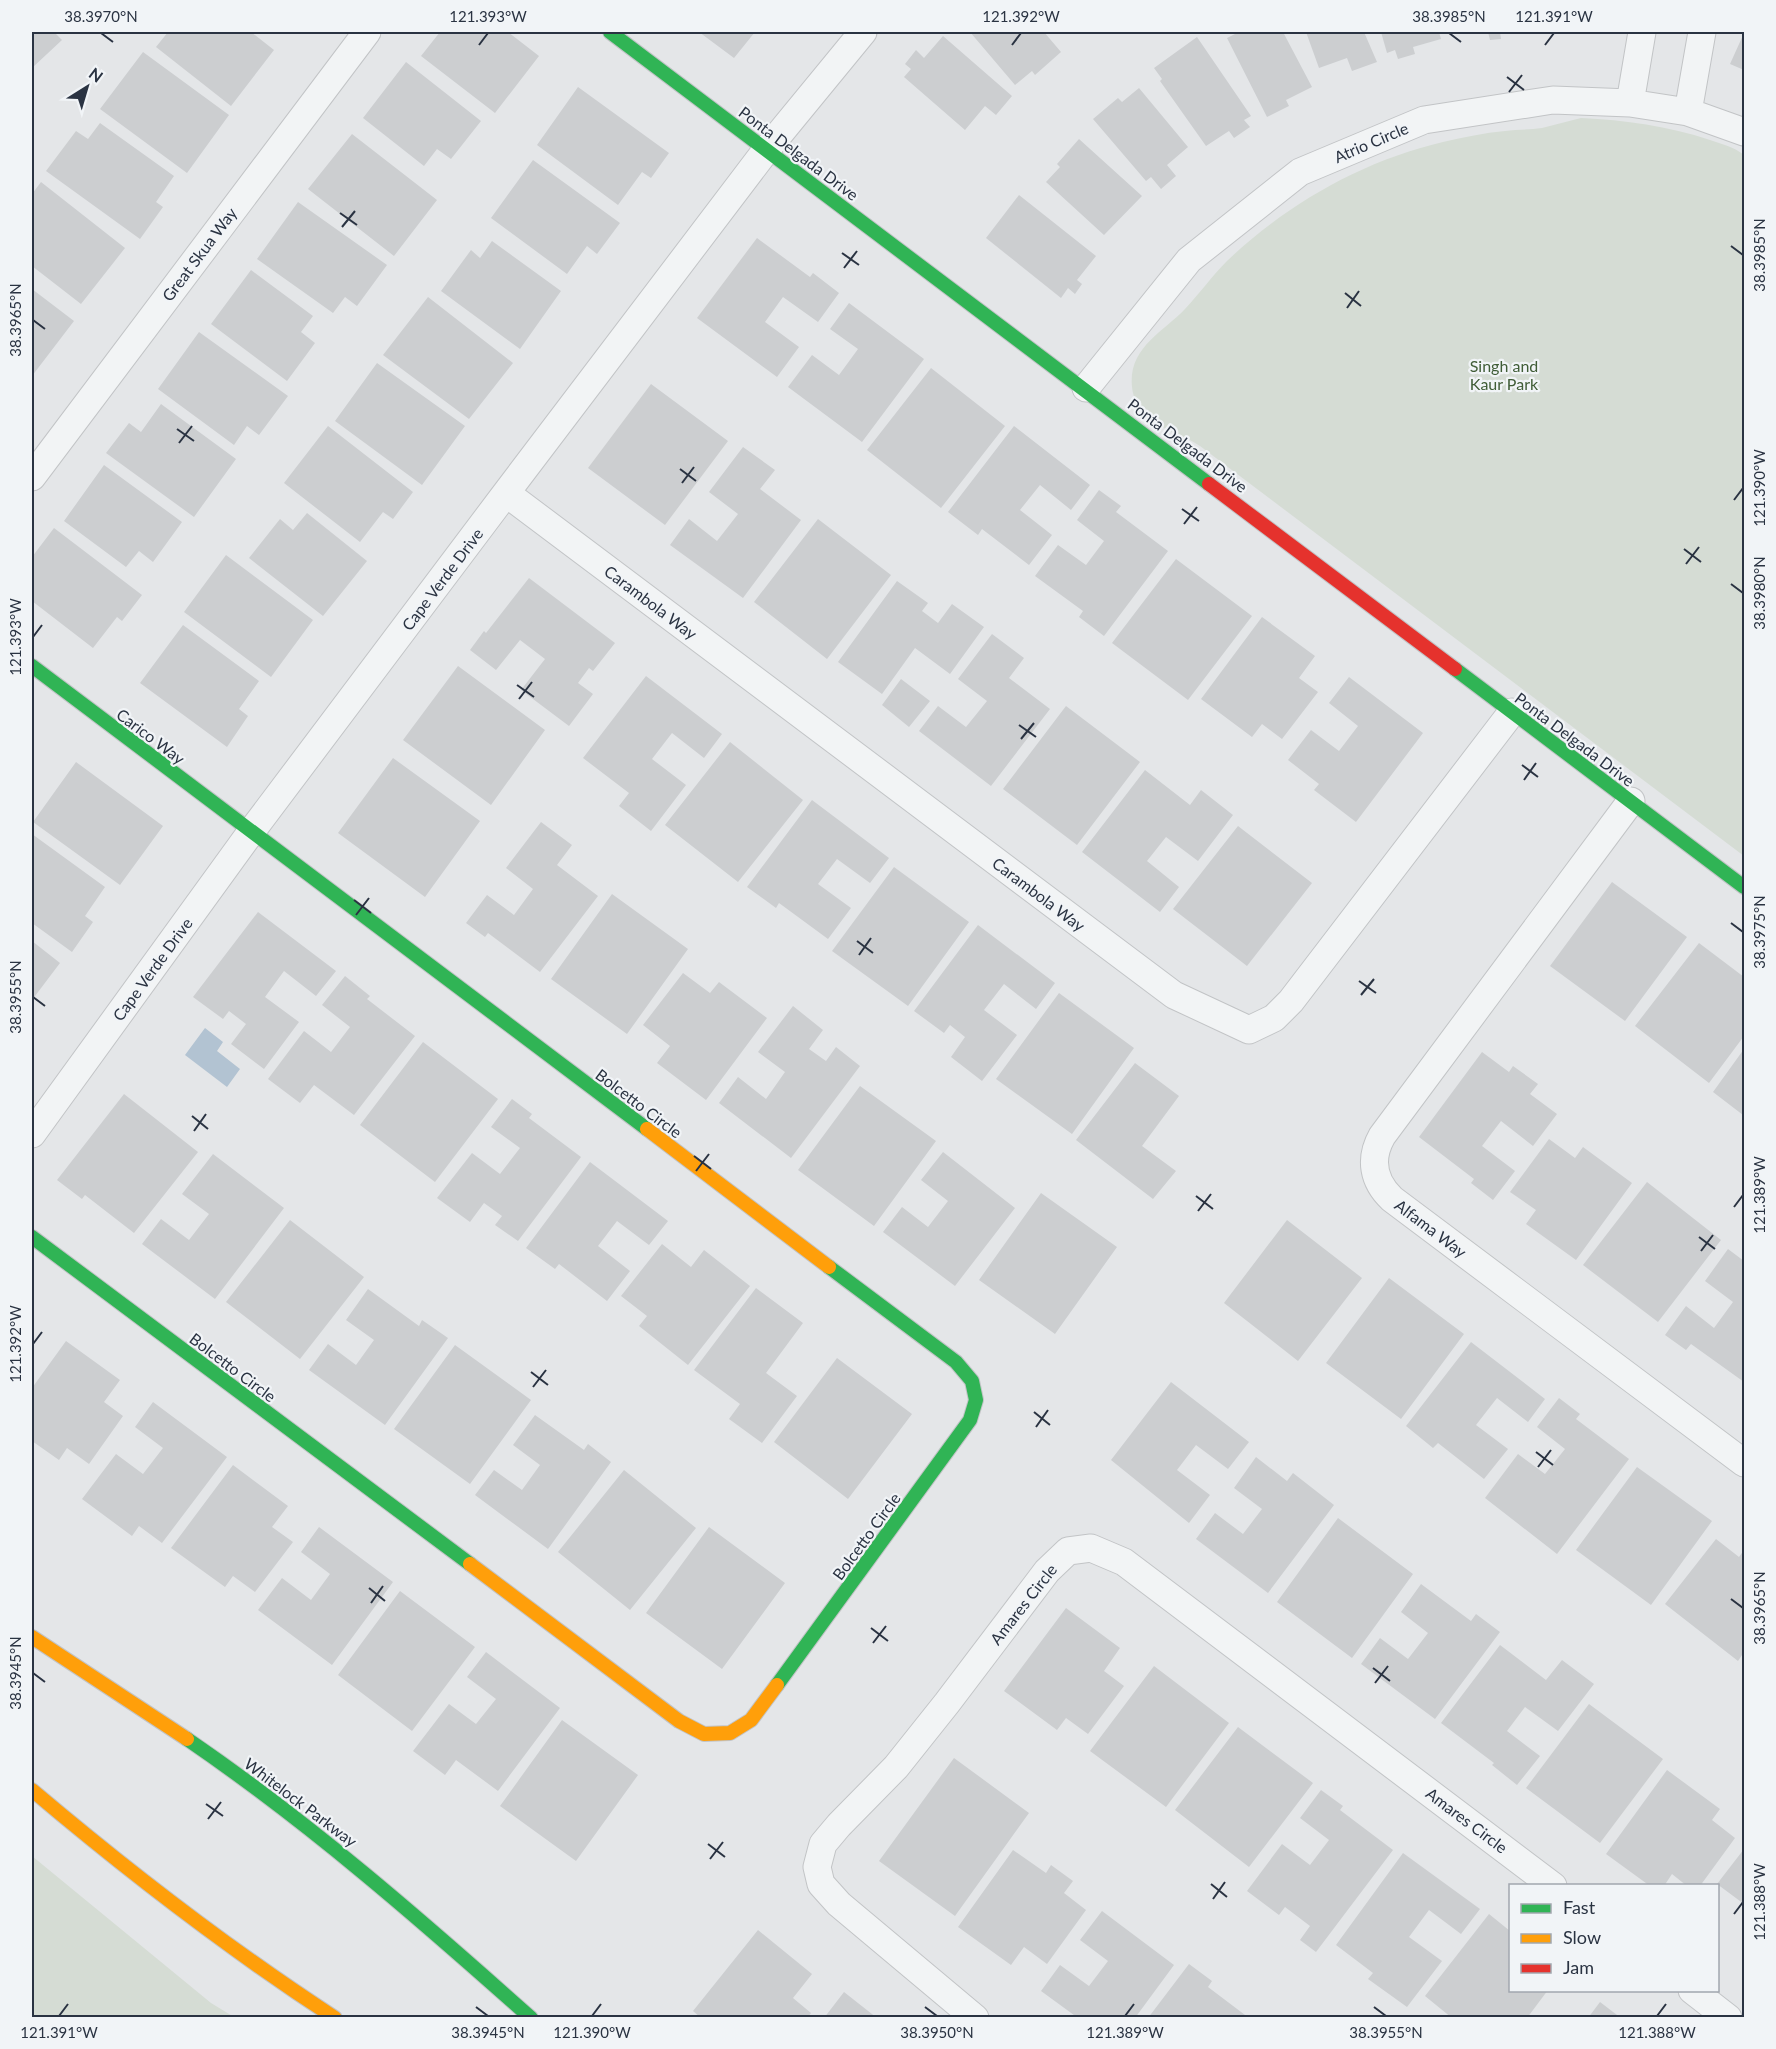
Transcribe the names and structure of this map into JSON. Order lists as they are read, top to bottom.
{
  "streets": {
    "street": [
      "Atrio Circle",
      "Ponta Delgada Drive",
      "Great Skua Way",
      "Cape Verde Drive",
      "Carambola Way",
      "Carico Way",
      "Bolcetto Circle",
      "Alfama Way",
      "Amares Circle",
      "Whitelock Parkway"
    ]
  },
  "crossings": [
    ["Atrio Circle", "Ponta Delgada Drive"],
    ["Ponta Delgada Drive", "Cape Verde Drive"],
    ["Ponta Delgada Drive", "Carambola Way"],
    ["Ponta Delgada Drive", "Alfama Way"],
    ["Cape Verde Drive", "Carambola Way"],
    ["Cape Verde Drive", "Carico Way"],
    ["Cape Verde Drive", "Bolcetto Circle"],
    ["Carico Way", "Bolcetto Circle"]
  ],
  "parks": ["Singh and Kaur Park"],
  "legend": ["Fast", "Slow", "Jam"],
  "north": "top right",
  "coordinates": [
    "38.3970°N",
    "121.393°W",
    "121.392°W",
    "38.3985°N",
    "121.391°W",
    "38.3965°N",
    "121.390°W",
    "38.3980°N",
    "38.3975°N",
    "38.3955°N",
    "121.389°W",
    "38.3945°N",
    "121.388°W",
    "38.3950°N"
  ]
}
